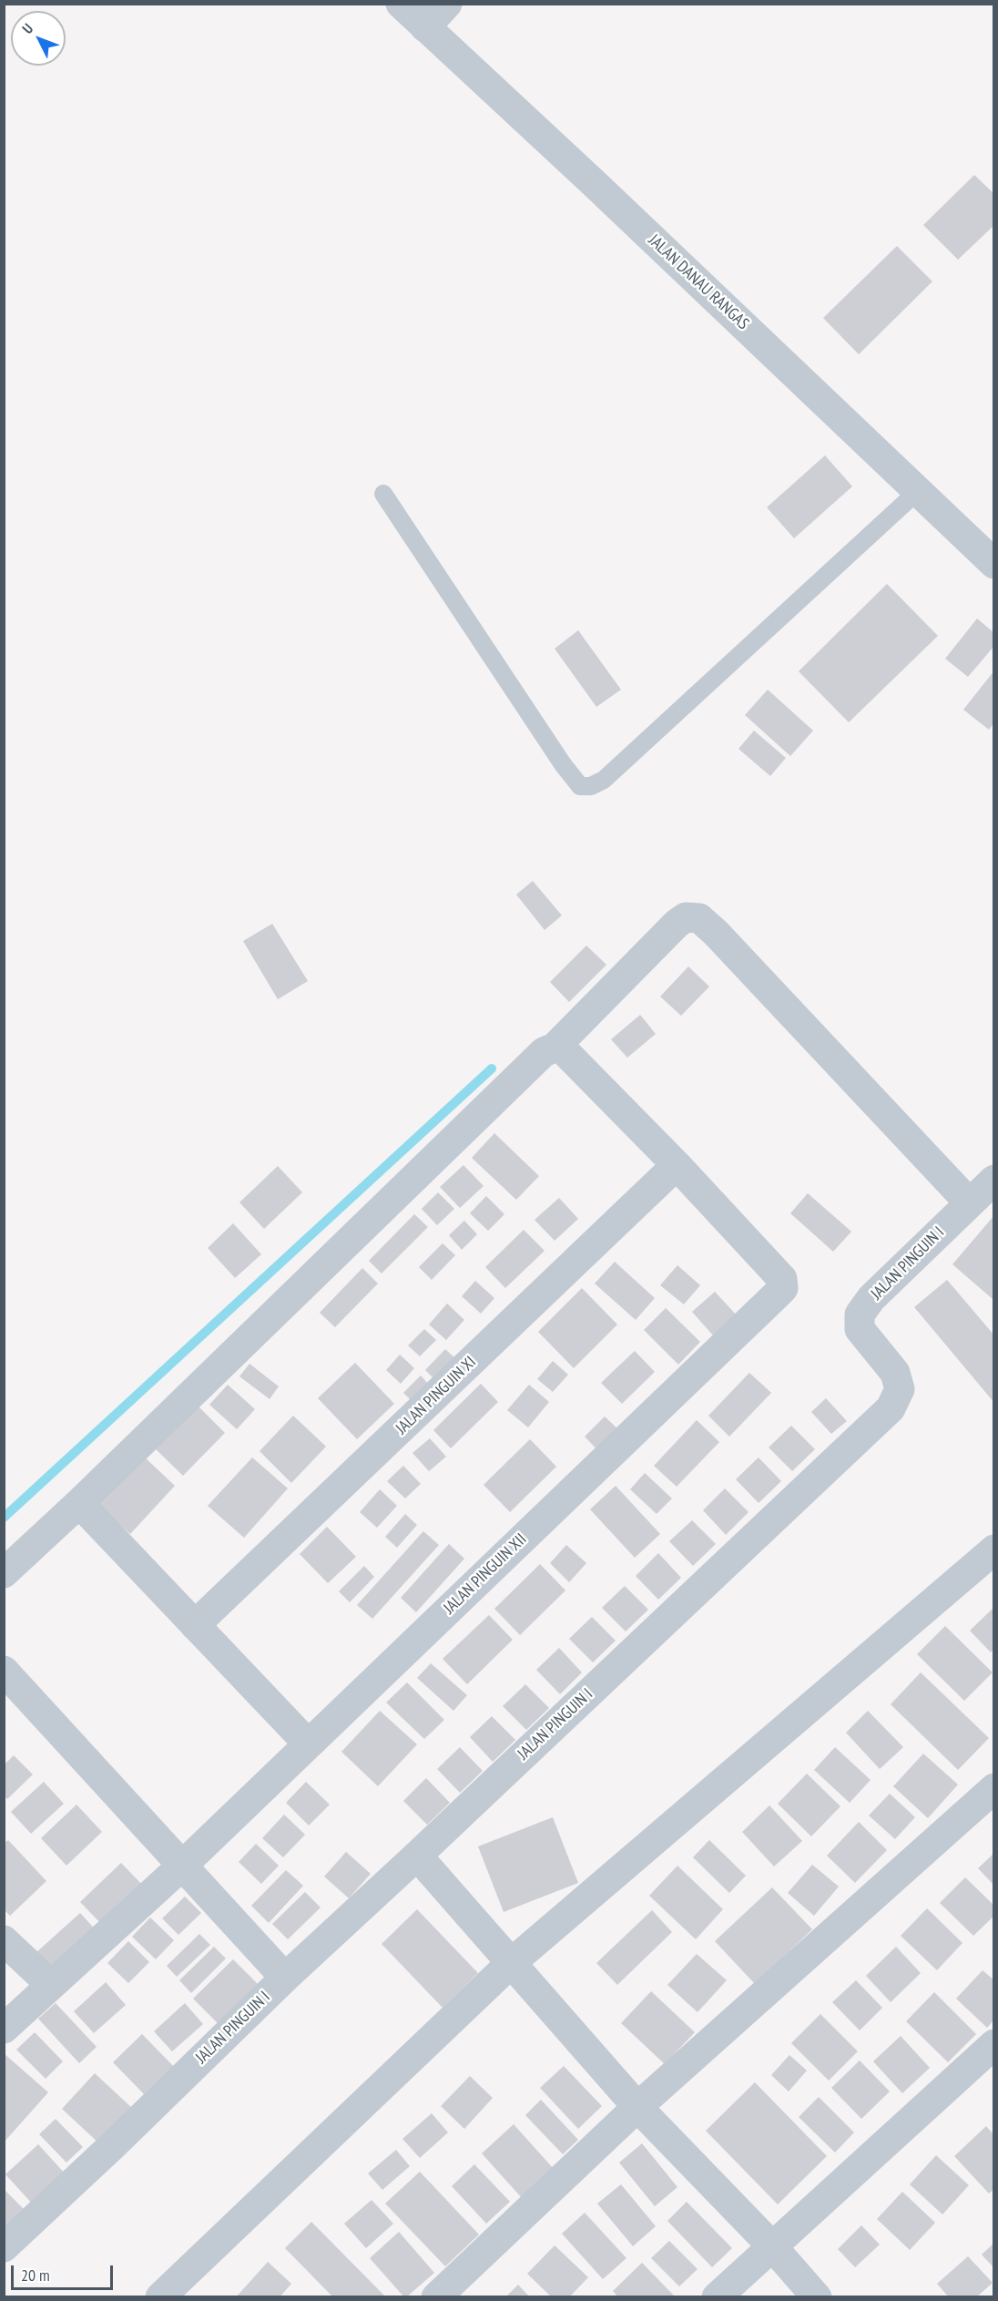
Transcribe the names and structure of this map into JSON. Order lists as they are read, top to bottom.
{
  "streets": {
    "street": [
      "JALAN DANAU RANGAS",
      "JALAN PINGUIN I",
      "JALAN PINGUIN XI",
      "JALAN PINGUIN XII"
    ]
  },
  "crossings": [
    ["JALAN PINGUIN XI", "JALAN PINGUIN XII"]
  ],
  "scale_bar": "20 m",
  "north": "top left"
}
